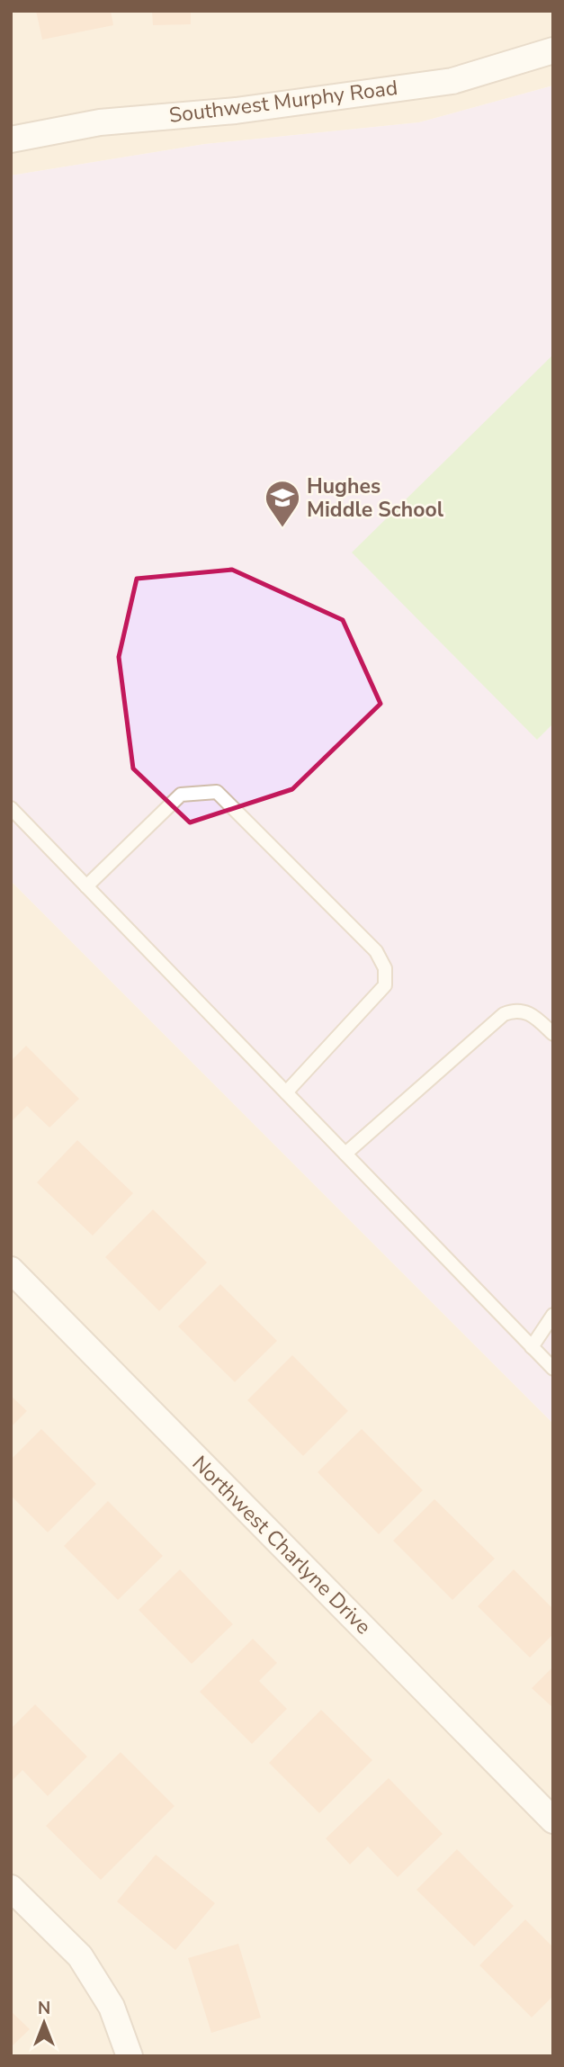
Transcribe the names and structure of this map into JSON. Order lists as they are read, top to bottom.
{
  "streets": {
    "street": ["Southwest Murphy Road", "Northwest Charlyne Drive"]
  },
  "places": {
    "school or university": ["Hughes Middle School"]
  },
  "north": "top"
}
